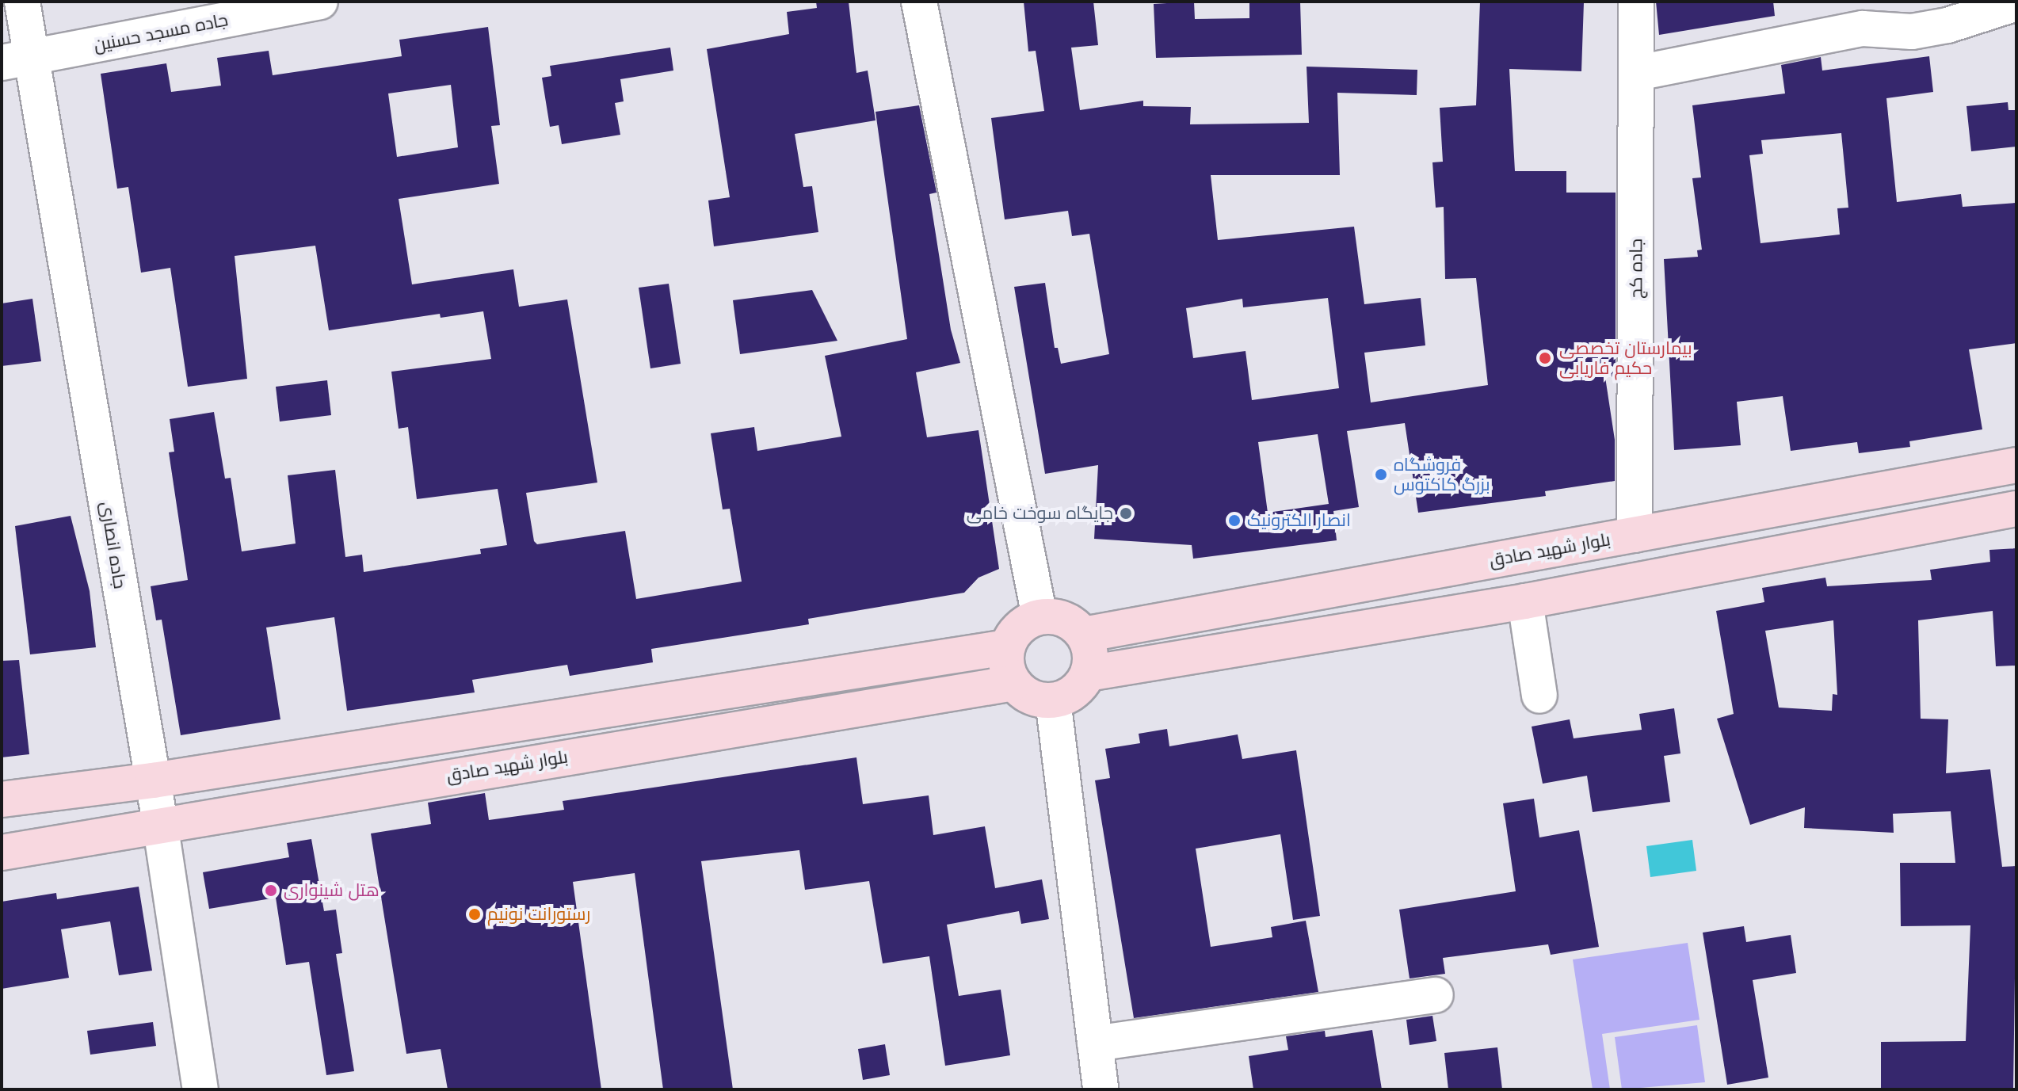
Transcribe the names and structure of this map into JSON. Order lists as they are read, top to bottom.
{
  "streets": {
    "main road": ["بلوار شهید صادق"],
    "street": ["جاده مسجد حسنین", "جاده کج", "جاده انصاری"]
  },
  "crossings": [
    ["جاده مسجد حسنین", "جاده انصاری"],
    ["جاده کج", "بلوار شهید صادق"],
    ["جاده انصاری", "بلوار شهید صادق"]
  ],
  "places": [
    "بیمارستان تخصصی حکیم فاریابی",
    "فروشگاه بزرگ کاکتوس",
    "جایگاه سوخت خامی",
    "انصار الکترونیک",
    "هتل شینواری",
    "رستورانت نونیم"
  ]
}
